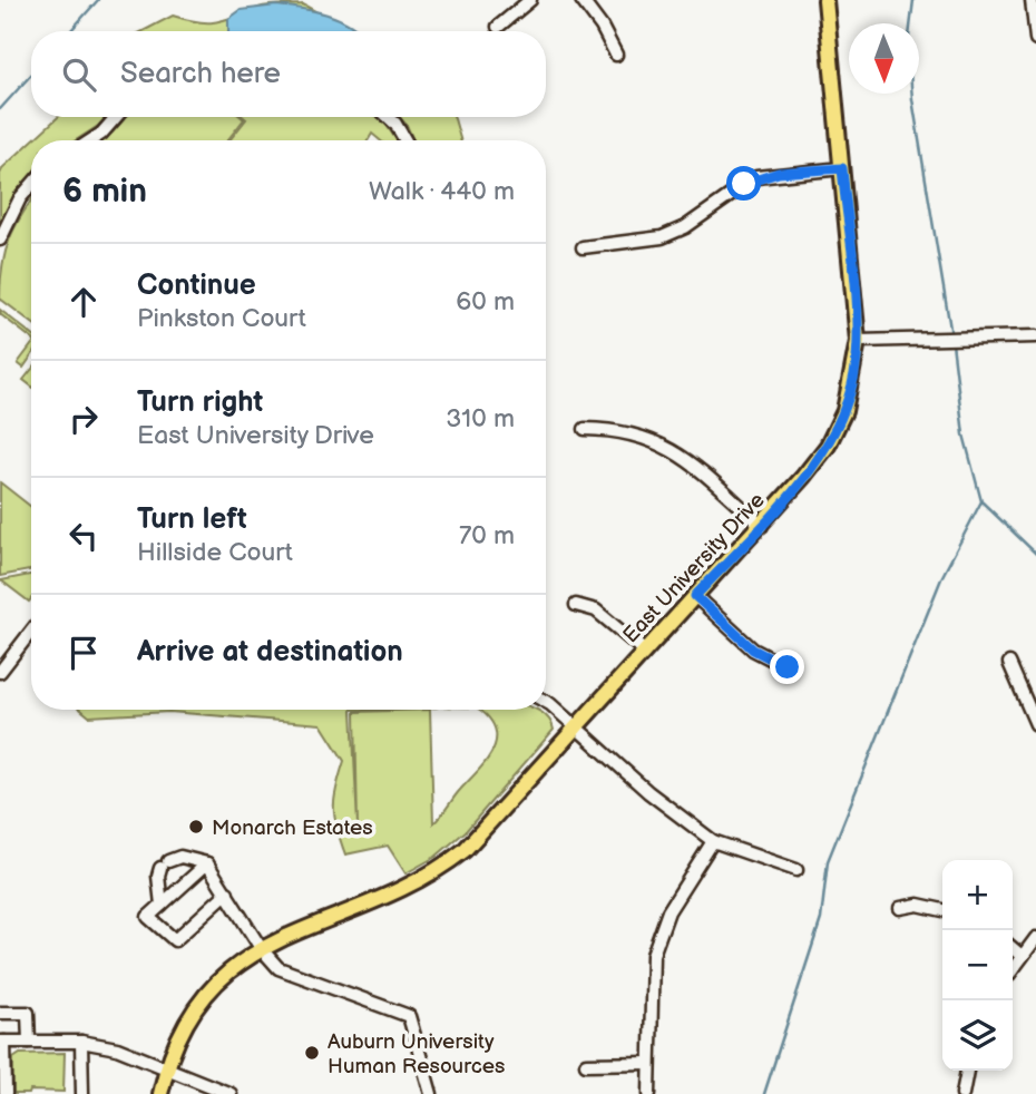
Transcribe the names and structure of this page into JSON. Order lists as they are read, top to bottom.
{
  "streets": {
    "main road": ["East University Drive"]
  },
  "places": ["Monarch Estates", "Auburn University Human Resources"],
  "north": "bottom",
  "page": {
    "search": "Search here",
    "heading": ["6 min", "Walk · 440 m"],
    "list": [
      ["Continue", "Pinkston Court", "60 m"],
      ["Turn right", "East University Drive", "310 m"],
      ["Turn left", "Hillside Court", "70 m"],
      "Arrive at destination"
    ],
    "map_buttons": ["+", "−"]
  }
}
